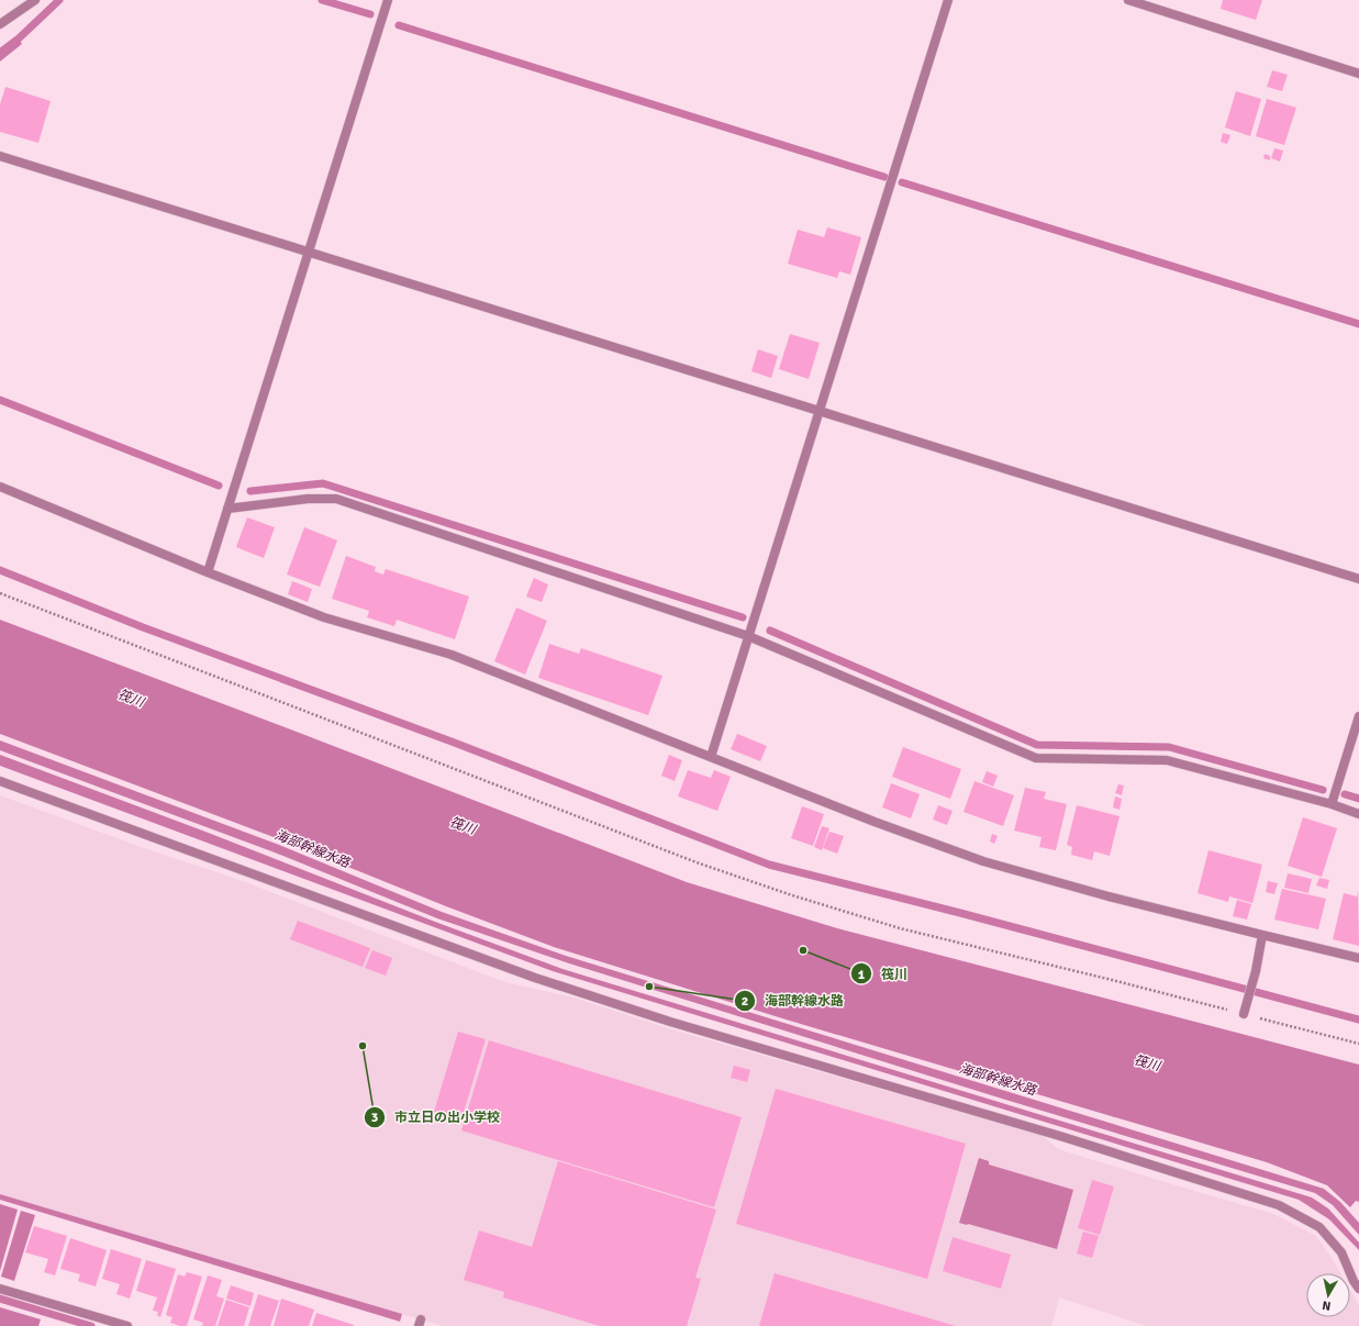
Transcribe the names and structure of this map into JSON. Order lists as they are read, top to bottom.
{
  "water": ["筏川", "海部幹線水路"],
  "places": ["筏川", "海部幹線水路", "市立日の出小学校"],
  "north": "bottom"
}
